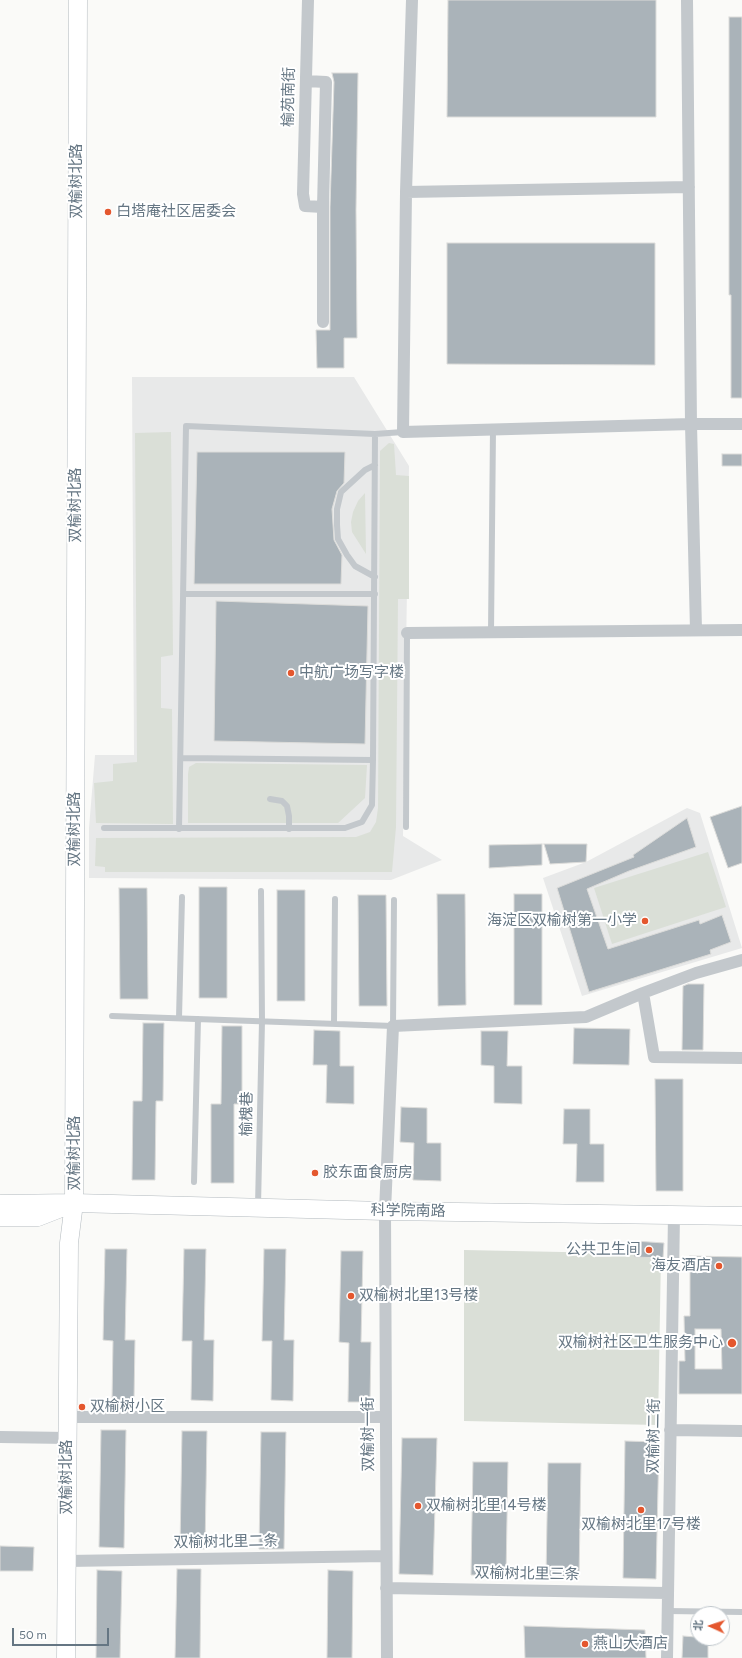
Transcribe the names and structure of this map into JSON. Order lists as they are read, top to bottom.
{
  "streets": {
    "street": [
      "榆苑南街",
      "双榆树北路",
      "科学院南路",
      "双榆树一街",
      "双榆树二街",
      "双榆树北里二条",
      "双榆树北里三条"
    ],
    "lane": ["榆槐巷"]
  },
  "crossings": [
    ["双榆树北路", "科学院南路"],
    ["双榆树北路", "双榆树北里二条"],
    ["榆槐巷", "科学院南路"],
    ["科学院南路", "双榆树一街"],
    ["科学院南路", "双榆树二街"],
    ["双榆树一街", "双榆树北里二条"],
    ["双榆树一街", "双榆树北里三条"],
    ["双榆树二街", "双榆树北里三条"]
  ],
  "places": [
    "白塔庵社区居委会",
    "中航广场写字楼",
    "海淀区双榆树第一小学",
    "胶东面食厨房",
    "公共卫生间",
    "海友酒店",
    "双榆树北里13号楼",
    "双榆树社区卫生服务中心",
    "双榆树小区",
    "双榆树北里14号楼",
    "双榆树北里17号楼",
    "燕山大酒店"
  ],
  "scale_bar": "50 m",
  "north": "left"
}
